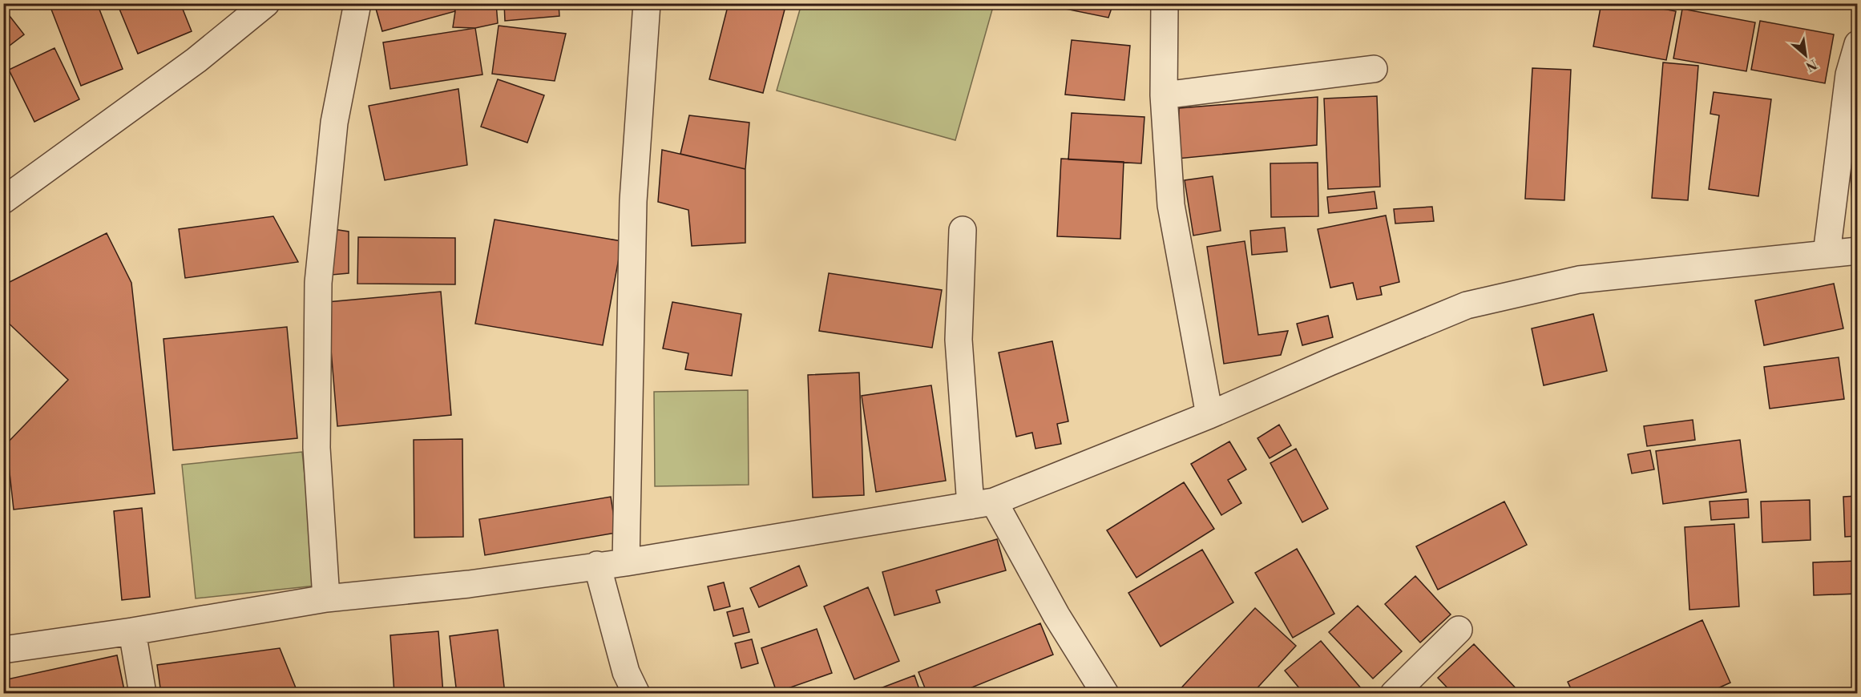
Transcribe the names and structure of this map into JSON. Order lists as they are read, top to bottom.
{
  "north": "bottom right"
}
